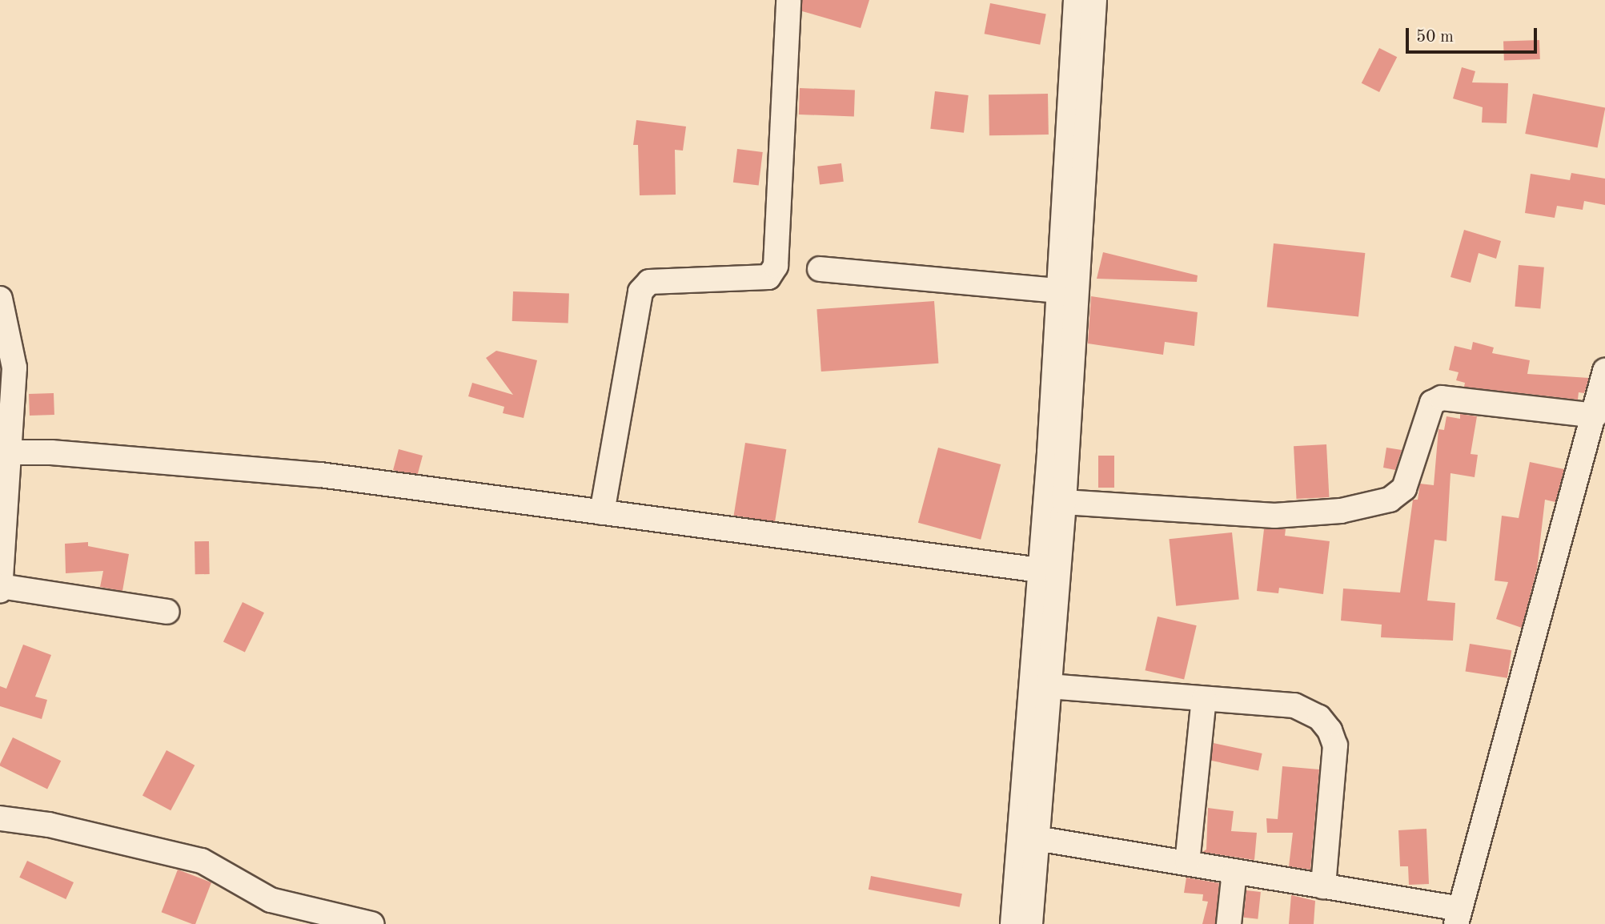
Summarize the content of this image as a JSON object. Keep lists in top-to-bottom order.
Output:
{
  "scale_bar": "50 m"
}
